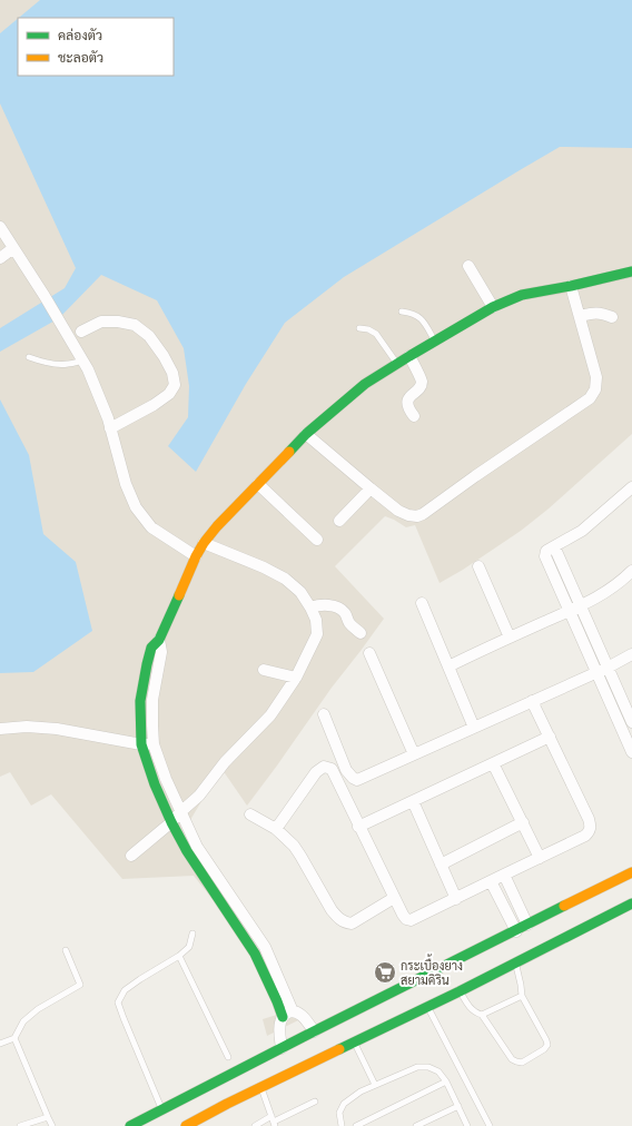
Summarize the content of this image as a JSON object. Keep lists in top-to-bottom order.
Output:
{
  "places": {
    "supermarket": ["กระเบื้องยาง สยามคิริน"]
  },
  "legend": ["คล่องตัว", "ชะลอตัว"]
}
